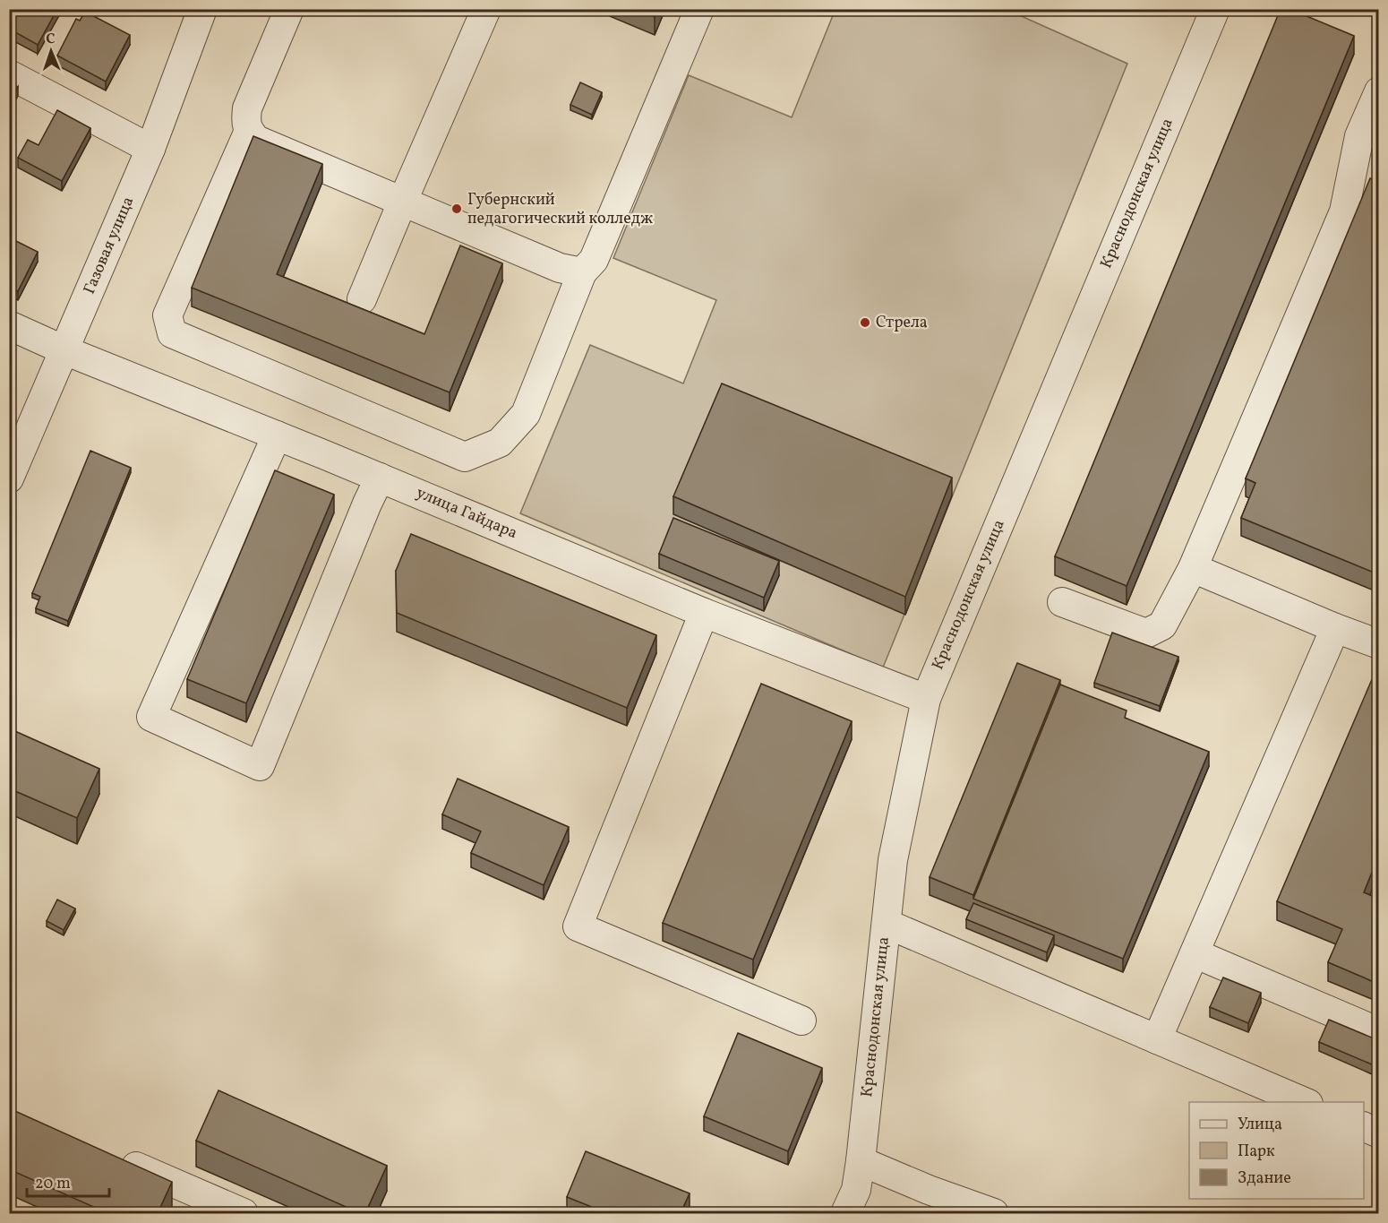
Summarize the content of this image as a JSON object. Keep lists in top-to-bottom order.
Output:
{
  "streets": {
    "street": ["Краснодонская улица", "Газовая улица", "улица Гайдара"]
  },
  "crossings": [
    ["Краснодонская улица", "улица Гайдара"],
    ["Газовая улица", "улица Гайдара"]
  ],
  "places": ["Губернский педагогический колледж", "Стрела"],
  "legend": ["Улица", "Парк", "Здание"],
  "scale_bar": "20 m",
  "north": "top"
}
